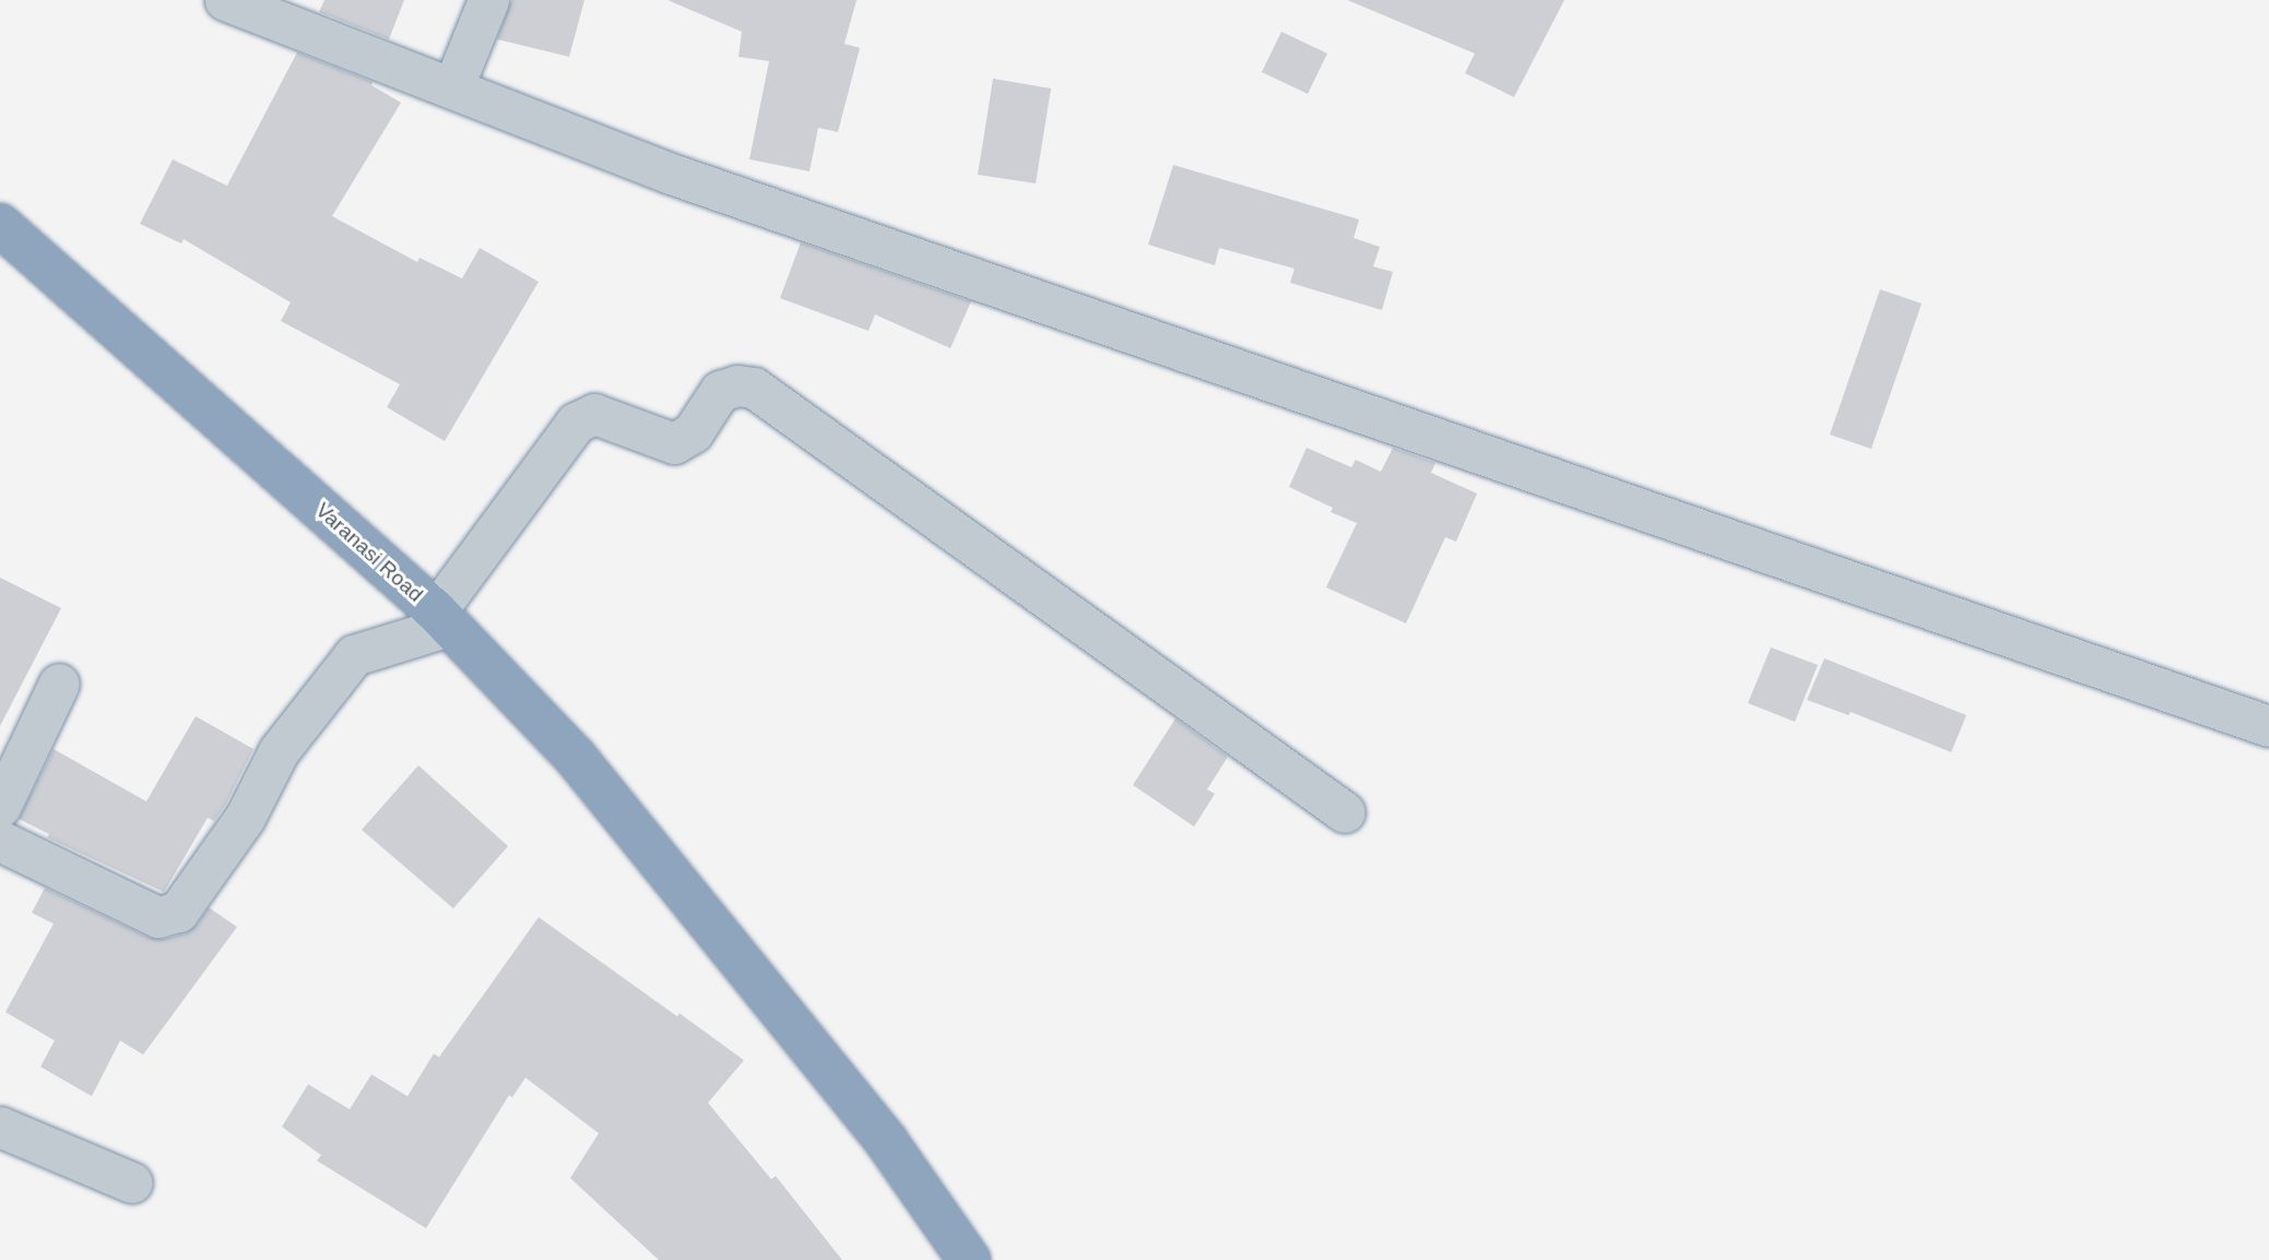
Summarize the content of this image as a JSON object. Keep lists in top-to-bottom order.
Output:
{
  "streets": {
    "highway": ["Varanasi Road"]
  }
}
